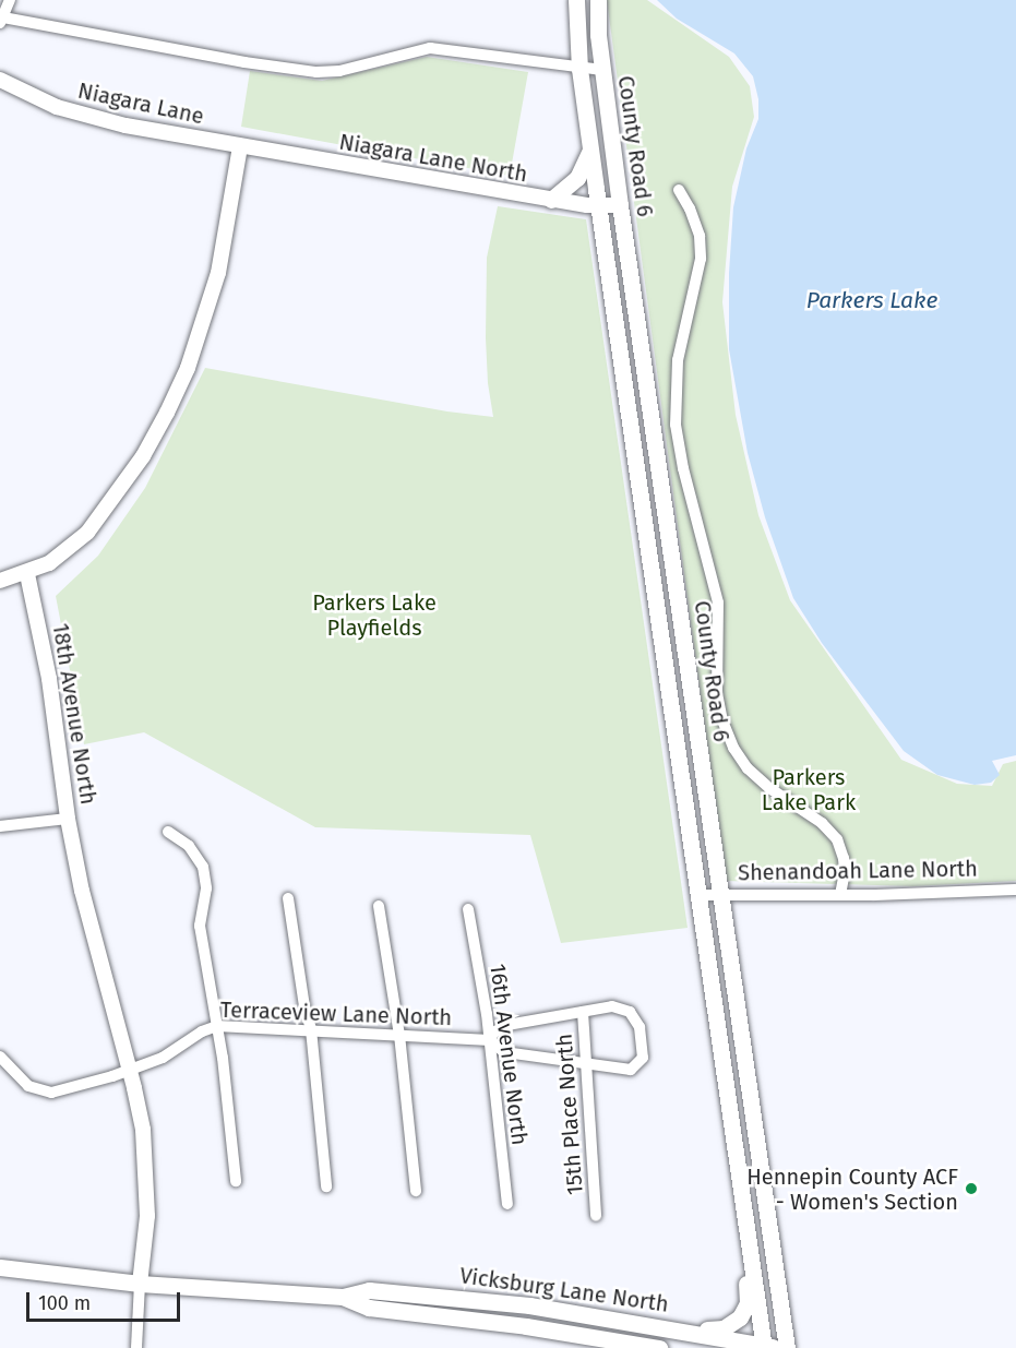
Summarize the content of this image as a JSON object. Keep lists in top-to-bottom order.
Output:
{
  "streets": {
    "main road": ["County Road 6", "Vicksburg Lane North"],
    "street": [
      "Niagara Lane",
      "Niagara Lane North",
      "18th Avenue North",
      "Shenandoah Lane North",
      "Terraceview Lane North",
      "16th Avenue North",
      "15th Place North"
    ]
  },
  "crossings": [
    ["Niagara Lane", "Niagara Lane North"],
    ["County Road 6", "Niagara Lane North"],
    ["County Road 6", "Shenandoah Lane North"],
    ["County Road 6", "Vicksburg Lane North"],
    ["18th Avenue North", "Terraceview Lane North"],
    ["18th Avenue North", "Vicksburg Lane North"],
    ["Terraceview Lane North", "16th Avenue North"]
  ],
  "water": ["Parkers Lake"],
  "parks": ["Parkers Lake Playfields", "Parkers Lake Park"],
  "places": ["Hennepin County ACF - Women's Section"],
  "scale_bar": "100 m"
}
